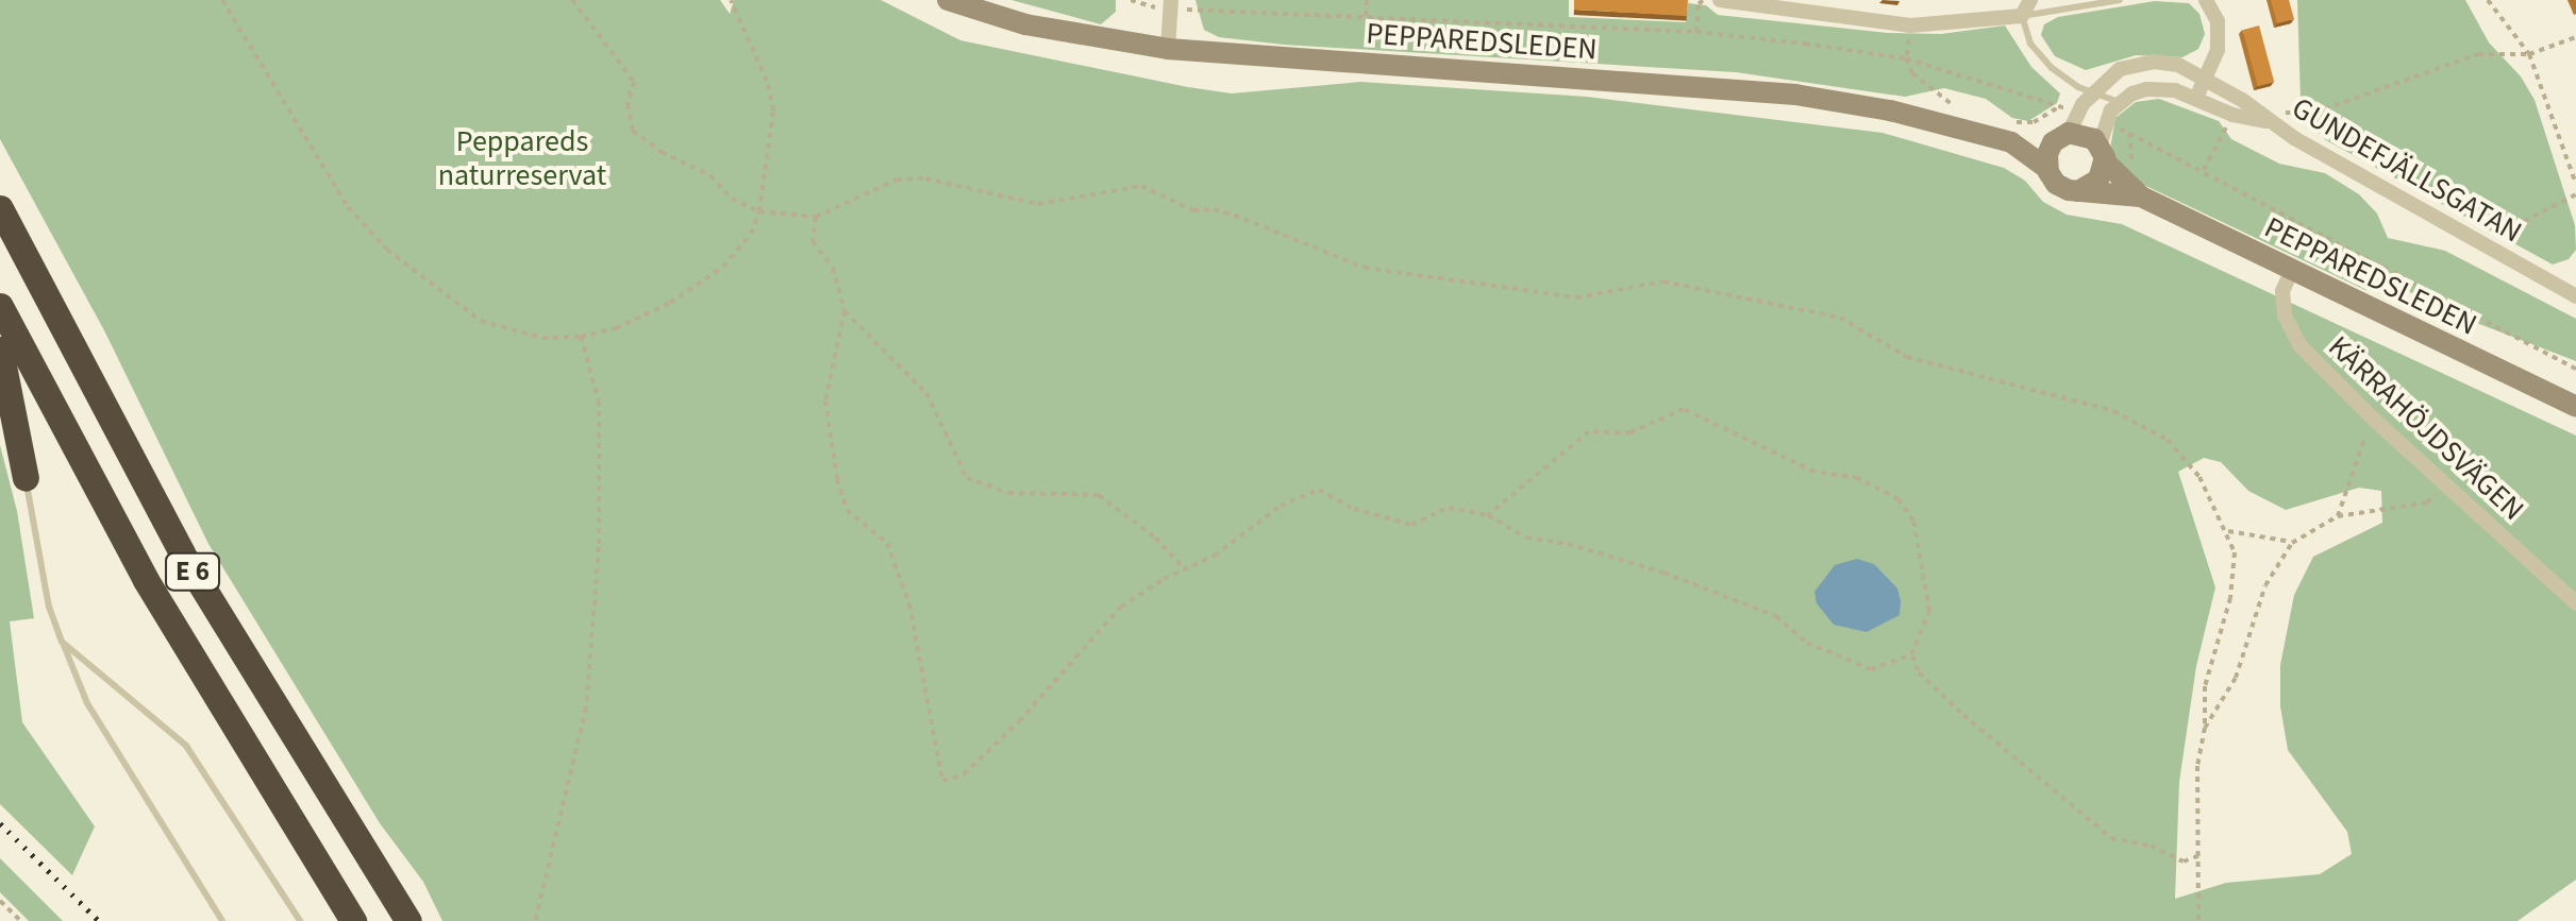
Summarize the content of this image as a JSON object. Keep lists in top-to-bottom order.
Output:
{
  "streets": {
    "highway": ["E 6"],
    "street": ["PEPPAREDSLEDEN", "GUNDEFJÄLLSGATAN", "KÄRRAHÖJDSVÄGEN"]
  },
  "crossings": [
    ["PEPPAREDSLEDEN", "GUNDEFJÄLLSGATAN"],
    ["PEPPAREDSLEDEN", "KÄRRAHÖJDSVÄGEN"]
  ],
  "parks": ["Peppareds naturreservat"]
}
